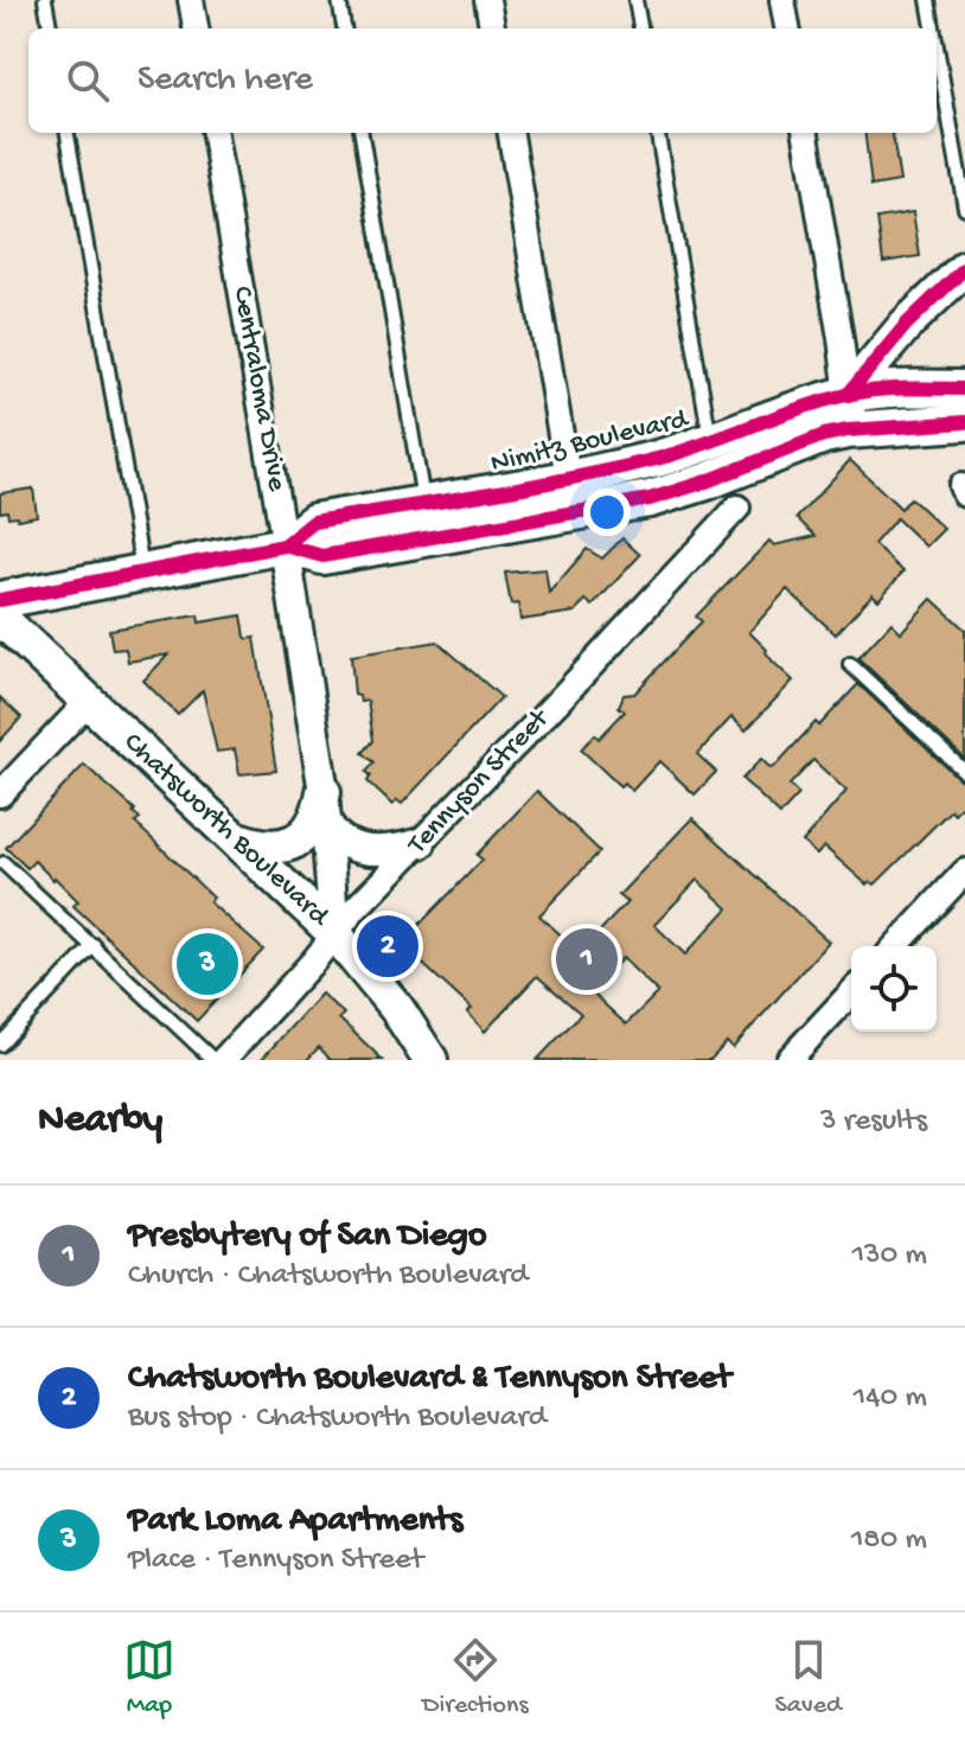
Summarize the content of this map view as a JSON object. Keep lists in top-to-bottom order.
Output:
{
  "streets": {
    "main road": ["Nimitz Boulevard", "Chatsworth Boulevard"],
    "street": ["Centraloma Drive", "Tennyson Street"]
  },
  "crossings": [
    ["Centraloma Drive", "Nimitz Boulevard"],
    ["Centraloma Drive", "Tennyson Street"],
    ["Centraloma Drive", "Chatsworth Boulevard"],
    ["Tennyson Street", "Chatsworth Boulevard"]
  ],
  "page": {
    "search": "Search here",
    "pins": ["2", "1", "3"],
    "heading": ["Nearby", "3 results"],
    "list": [
      {
        "mark": "1",
        "name": "Presbytery of San Diego",
        "note": "Church · Chatsworth Boulevard",
        "value": "130 m"
      },
      {
        "mark": "2",
        "name": "Chatsworth Boulevard & Tennyson Street",
        "note": "Bus stop · Chatsworth Boulevard",
        "value": "140 m"
      },
      {
        "mark": "3",
        "name": "Park Loma Apartments",
        "note": "Place · Tennyson Street",
        "value": "180 m"
      }
    ],
    "nav": ["Map", "Directions", "Saved"]
  }
}
